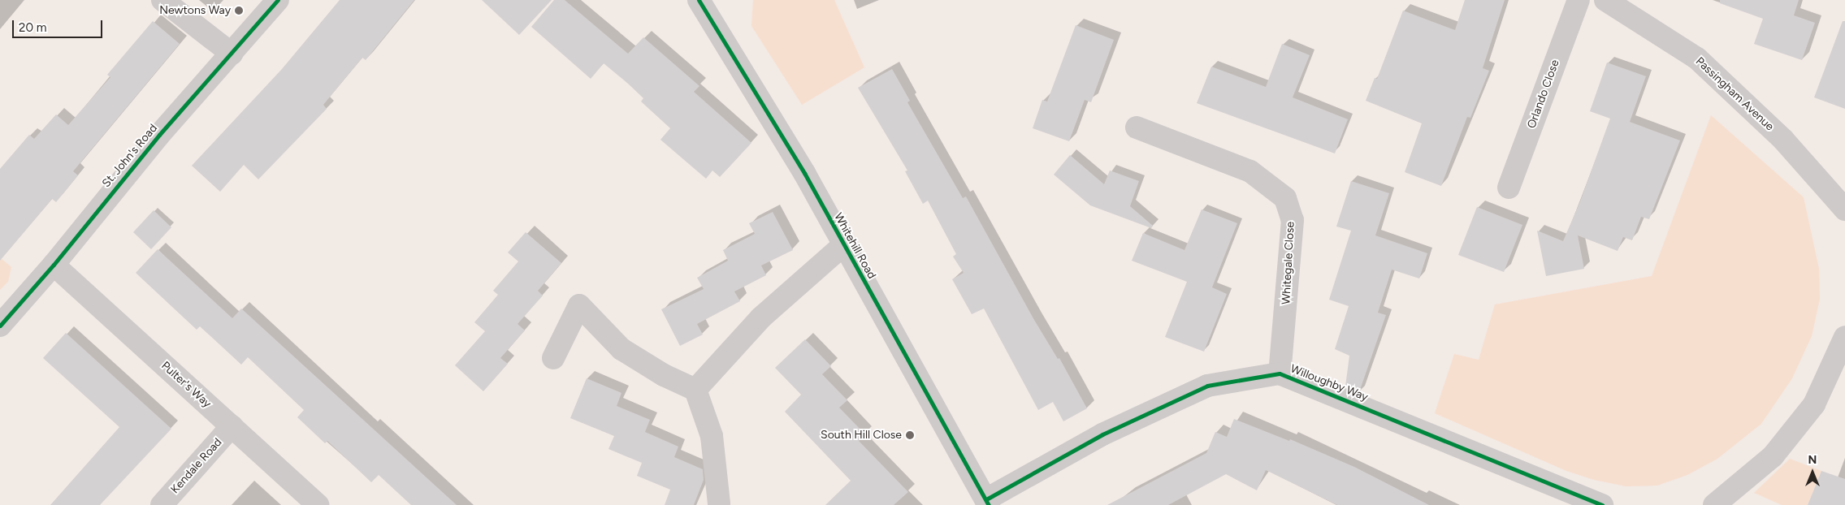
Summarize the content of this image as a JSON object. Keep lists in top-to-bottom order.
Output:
{
  "streets": {
    "street": [
      "Orlando Close",
      "Passingham Avenue",
      "St. John's Road",
      "Whitehill Road",
      "Whitegale Close",
      "Willoughby Way",
      "Pulter's Way",
      "Kendale Road"
    ]
  },
  "crossings": [
    ["St. John's Road", "Pulter's Way"],
    ["Whitehill Road", "Willoughby Way"],
    ["Whitegale Close", "Willoughby Way"],
    ["Pulter's Way", "Kendale Road"]
  ],
  "places": ["Newtons Way", "South Hill Close"],
  "scale_bar": "20 m",
  "north": "top"
}
